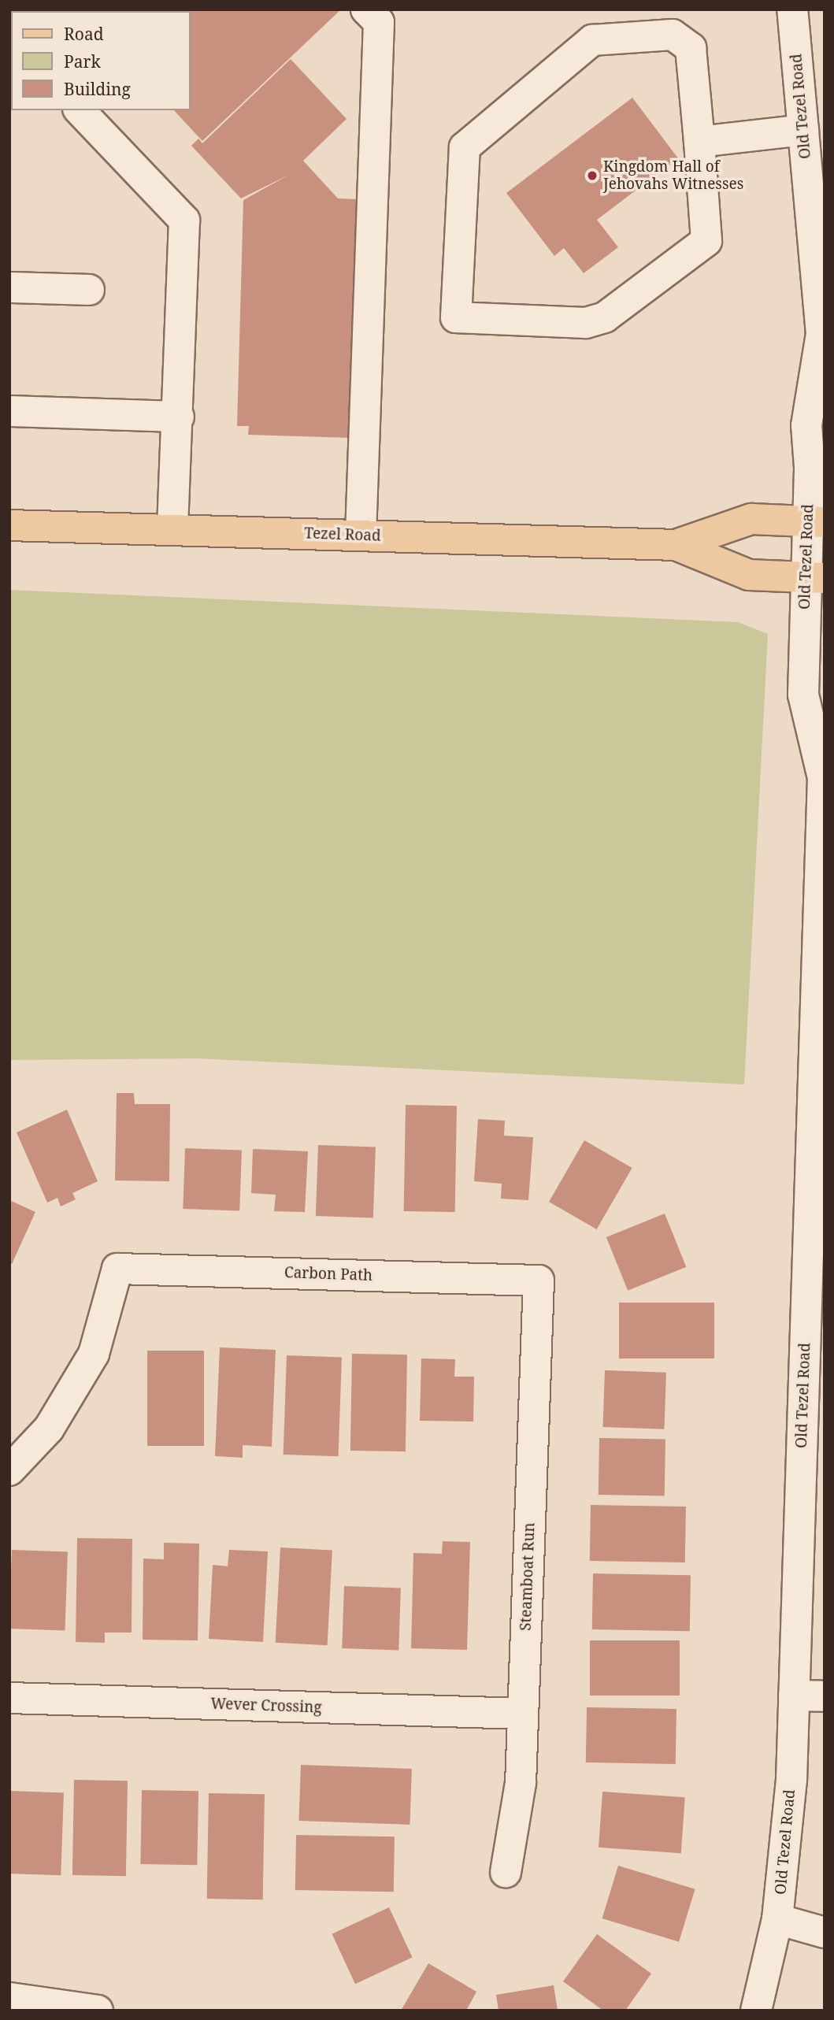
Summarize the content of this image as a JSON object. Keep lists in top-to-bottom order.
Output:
{
  "streets": {
    "main road": ["Tezel Road"],
    "street": [
      "Old Tezel Road",
      "Carbon Path",
      "Steamboat Run",
      "Wever Crossing"
    ]
  },
  "crossings": [
    ["Old Tezel Road", "Tezel Road"],
    ["Carbon Path", "Steamboat Run"],
    ["Steamboat Run", "Wever Crossing"]
  ],
  "places": ["Kingdom Hall of Jehovahs Witnesses"],
  "legend": ["Road", "Park", "Building"]
}
